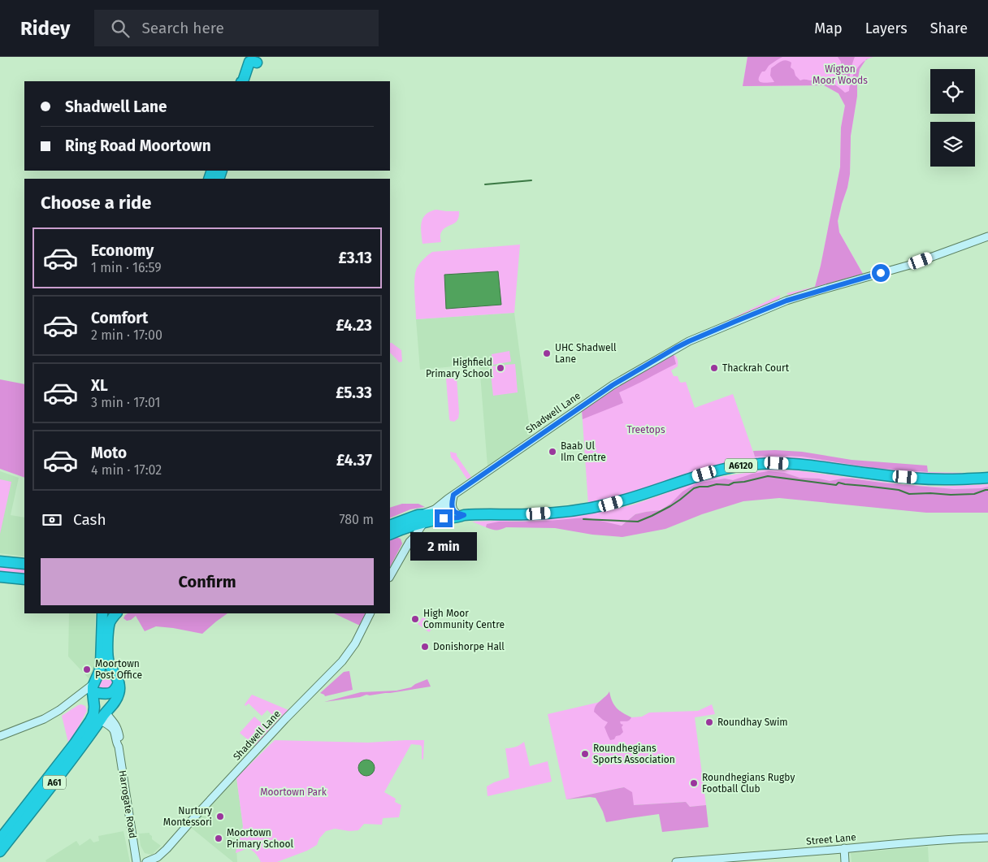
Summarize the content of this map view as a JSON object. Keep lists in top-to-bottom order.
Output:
{
  "streets": {
    "highway": ["A6120", "A61"],
    "street": ["Shadwell Lane", "Harrogate Road", "Street Lane"]
  },
  "crossings": [
    ["Shadwell Lane", "A6120"],
    ["A61", "Harrogate Road"]
  ],
  "parks": ["Wigton Moor Woods", "Treetops", "Moortown Park"],
  "places": [
    "UHC Shadwell Lane",
    "Highfield Primary School",
    "Thackrah Court",
    "Baab Ul Ilm Centre",
    "High Moor Community Centre",
    "Donishorpe Hall",
    "Moortown Post Office",
    "Roundhay Swim",
    "Roundhegians Sports Association",
    "Roundhegians Rugby Football Club",
    "Nurtury Montessori",
    "Moortown Primary School"
  ],
  "page": {
    "header": "Ridey",
    "search": "Search here",
    "nav": ["Map", "Layers", "Share"],
    "banner": ["Shadwell Lane", "Ring Road Moortown"],
    "heading": "Choose a ride",
    "list": [
      {
        "name": "Economy",
        "note": "1 min · 16:59",
        "value": "£3.13"
      },
      {
        "name": "Comfort",
        "note": "2 min · 17:00",
        "value": "£4.23"
      },
      {
        "name": "XL",
        "note": "3 min · 17:01",
        "value": "£5.33"
      },
      {
        "name": "Moto",
        "note": "4 min · 17:02",
        "value": "£4.37"
      }
    ],
    "pay": ["Cash", "780 m"],
    "bubble": "2 min",
    "buttons": "Confirm"
  }
}
